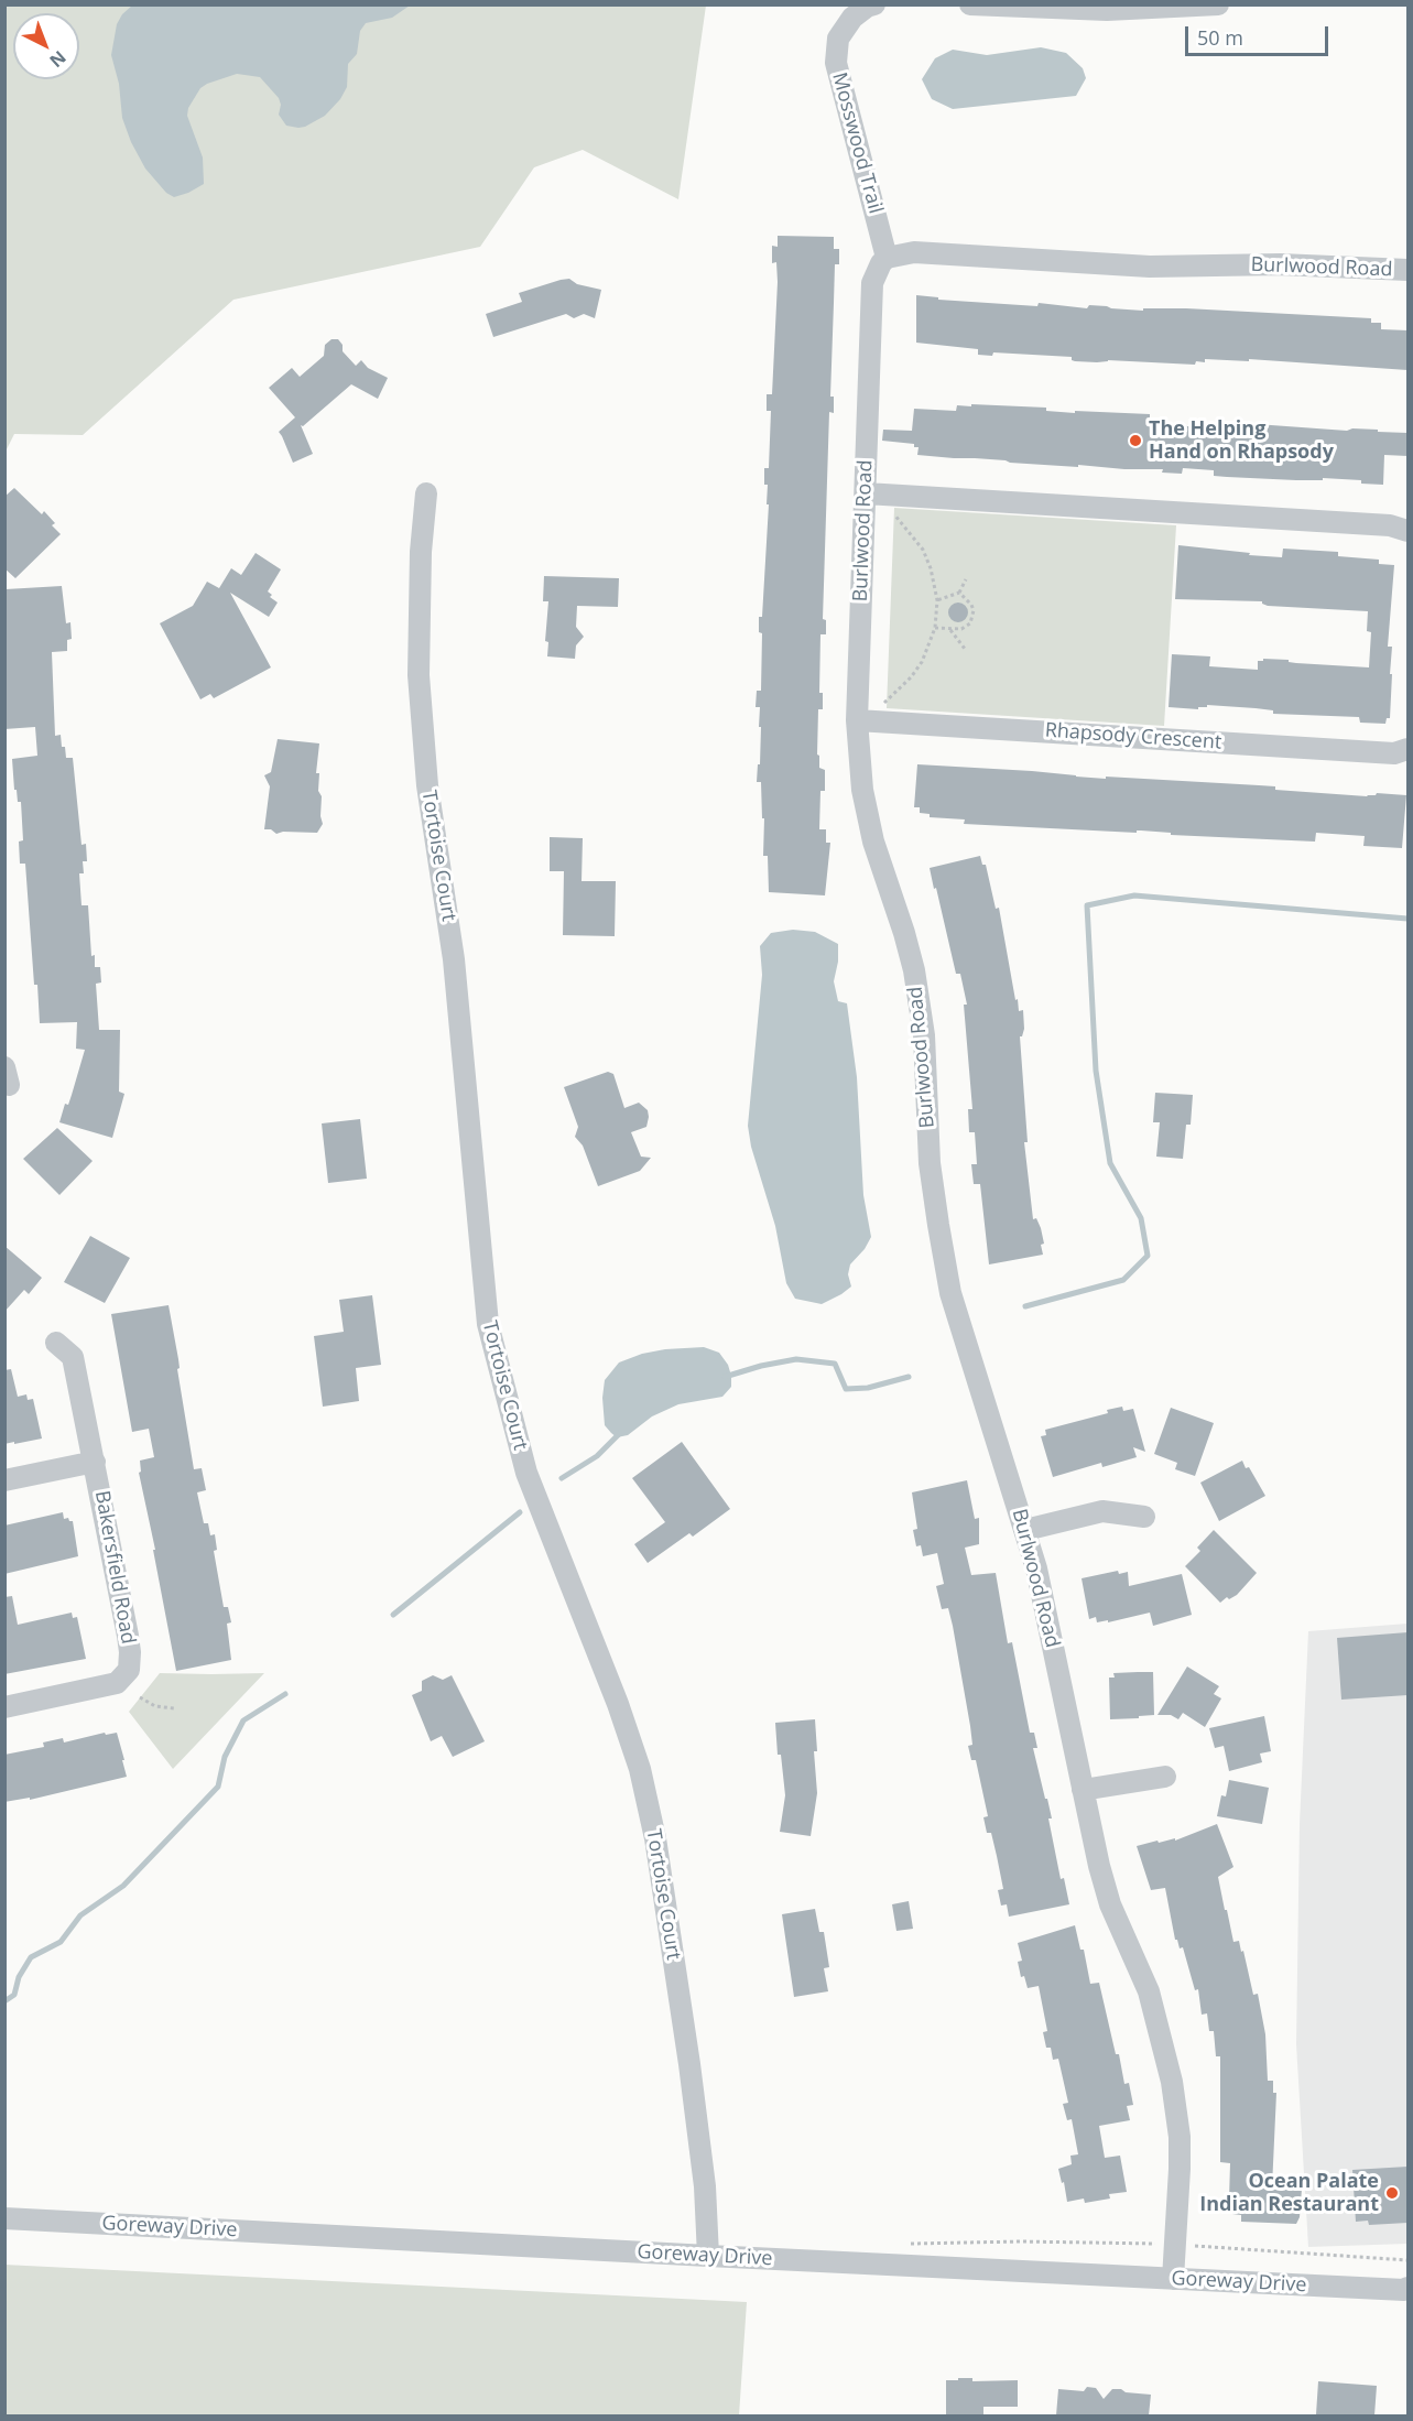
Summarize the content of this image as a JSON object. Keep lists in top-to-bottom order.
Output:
{
  "streets": {
    "street": [
      "Mosswood Trail",
      "Burlwood Road",
      "Rhapsody Crescent",
      "Tortoise Court",
      "Bakersfield Road",
      "Goreway Drive"
    ]
  },
  "crossings": [
    ["Mosswood Trail", "Burlwood Road"],
    ["Burlwood Road", "Rhapsody Crescent"],
    ["Burlwood Road", "Goreway Drive"],
    ["Tortoise Court", "Goreway Drive"]
  ],
  "places": ["The Helping Hand on Rhapsody", "Ocean Palate Indian Restaurant"],
  "scale_bar": "50 m",
  "north": "bottom right"
}
